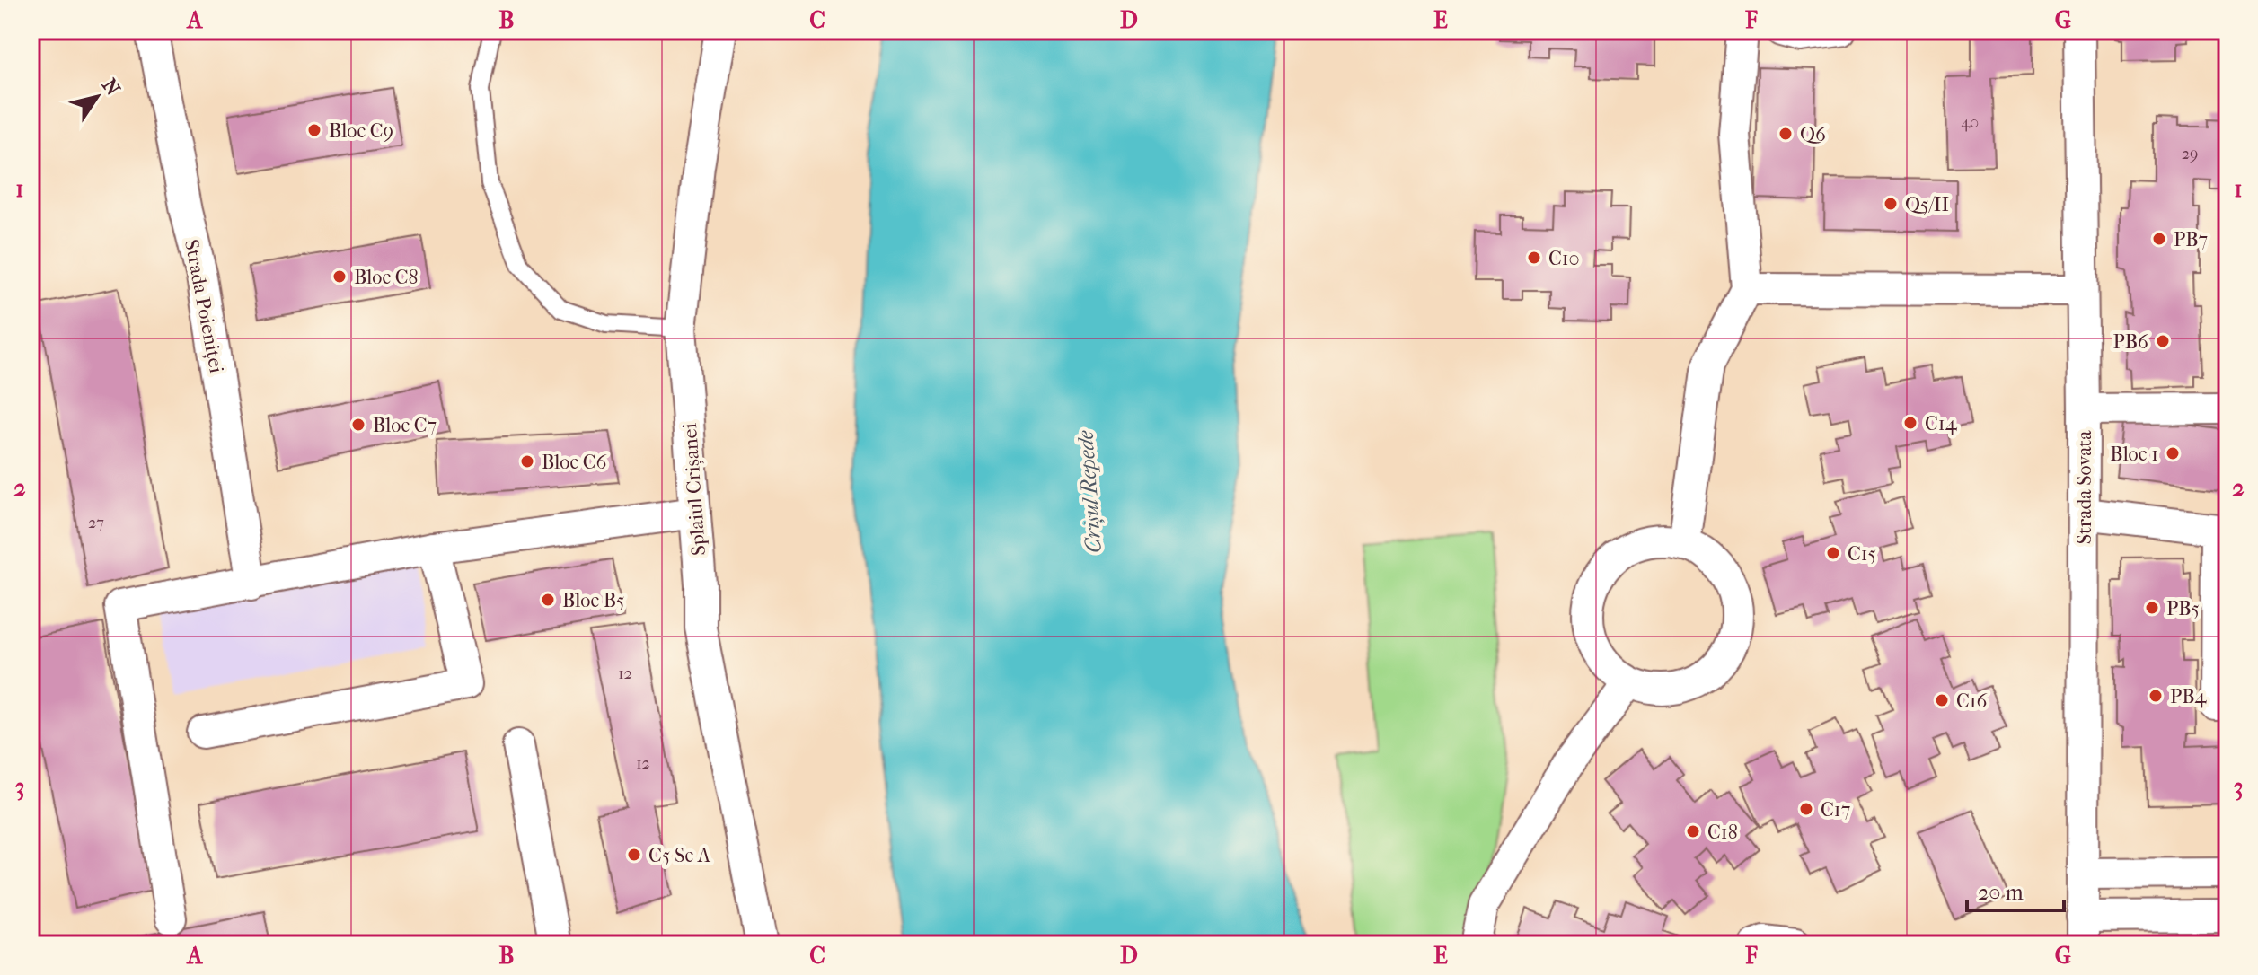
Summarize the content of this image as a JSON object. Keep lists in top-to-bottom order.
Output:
{
  "streets": {
    "street": ["Strada Poieniței", "Strada Sovata", "Splaiul Crișanei"]
  },
  "water": ["Crișul Repede"],
  "places": [
    "Bloc C9",
    "Q6",
    "Q5/II",
    "PB7",
    "C10",
    "Bloc C8",
    "PB6",
    "C14",
    "Bloc C7",
    "Bloc 1",
    "Bloc C6",
    "C15",
    "Bloc B5",
    "PB5",
    "PB4",
    "C16",
    "C17",
    "C18",
    "C5 Sc A"
  ],
  "house_numbers": [
    "40",
    "29",
    "27",
    "12",
    "12"
  ],
  "scale_bar": "20 m",
  "north": "top right",
  "grid": {
    "columns": [
      "A",
      "B",
      "C",
      "D",
      "E",
      "F",
      "G"
    ],
    "rows": ["1", "2", "3"]
  }
}
